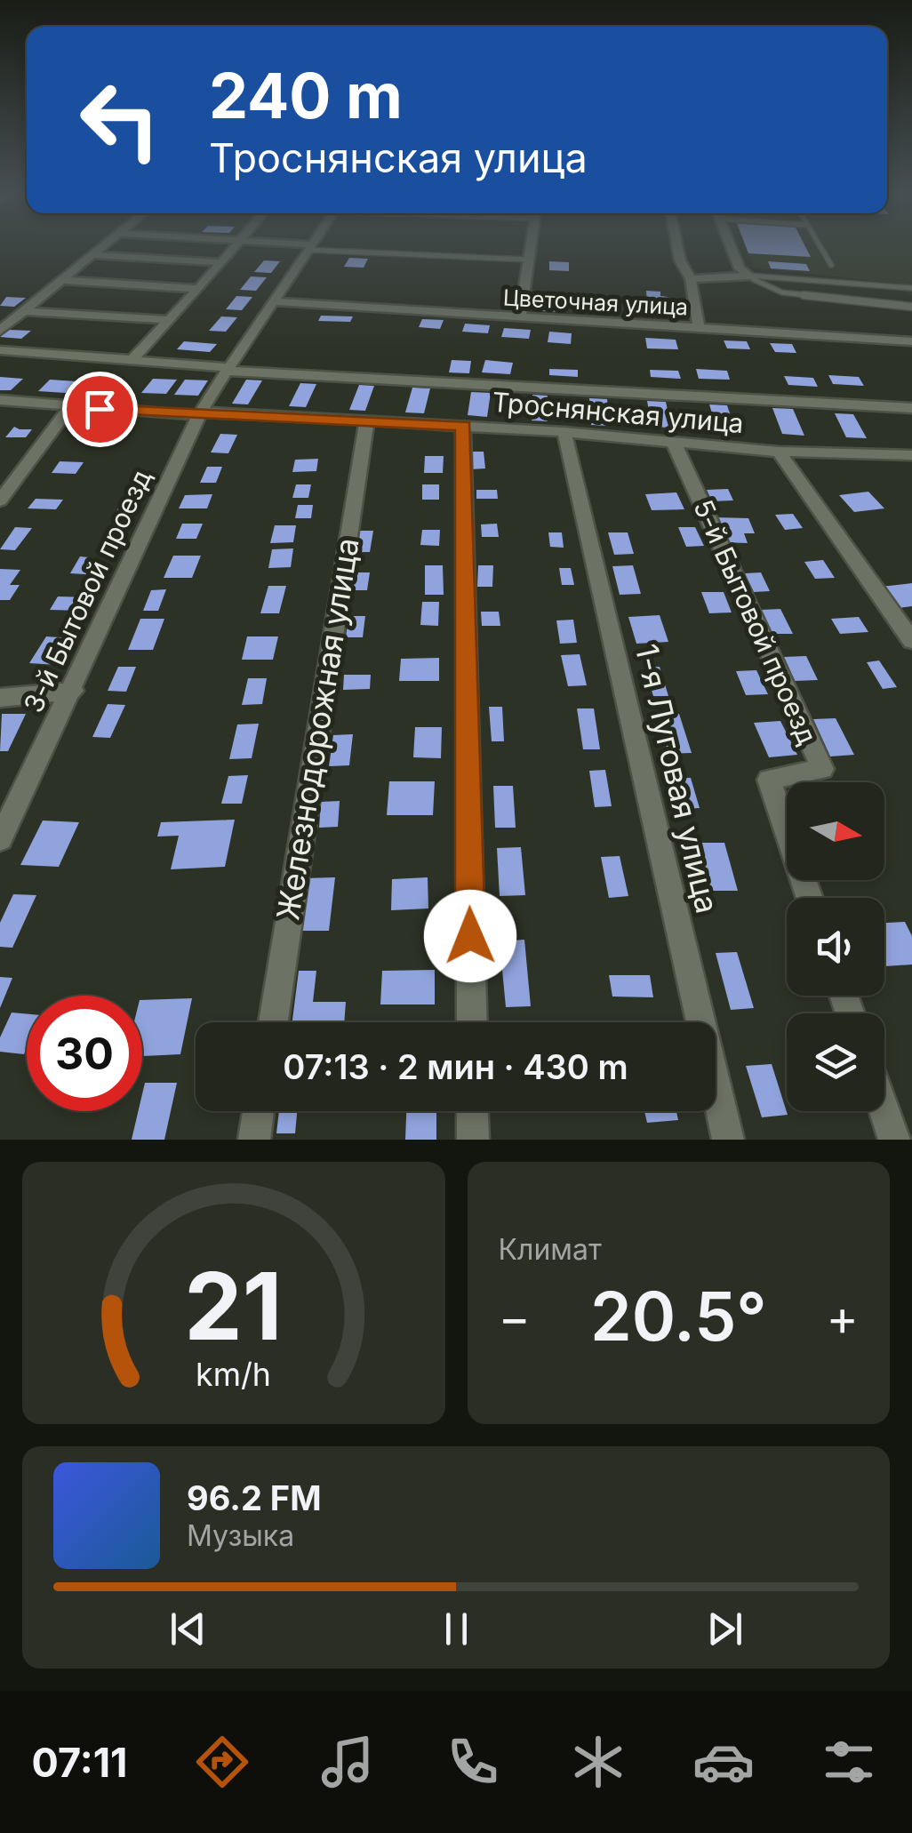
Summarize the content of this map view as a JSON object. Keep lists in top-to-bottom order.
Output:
{
  "streets": {
    "street": [
      "Цветочная улица",
      "Троснянская улица",
      "3-й Бытовой проезд",
      "5-й Бытовой проезд",
      "Железнодорожная улица",
      "1-я Луговая улица"
    ]
  },
  "crossings": [
    ["Цветочная улица", "3-й Бытовой проезд"],
    ["Троснянская улица", "3-й Бытовой проезд"],
    ["Троснянская улица", "5-й Бытовой проезд"],
    ["Троснянская улица", "Железнодорожная улица"],
    ["Троснянская улица", "1-я Луговая улица"]
  ],
  "north": "right",
  "page": {
    "turn": ["240 m", "Троснянская улица"],
    "limit": "30",
    "trip": "07:13 · 2 мин · 430 m",
    "tile": "Климат",
    "heat": ["−", "20.5°", "+"],
    "song": ["96.2 FM", "Музыка"],
    "tabs": "07:11",
    "gauge": ["21", "km/h"]
  }
}
